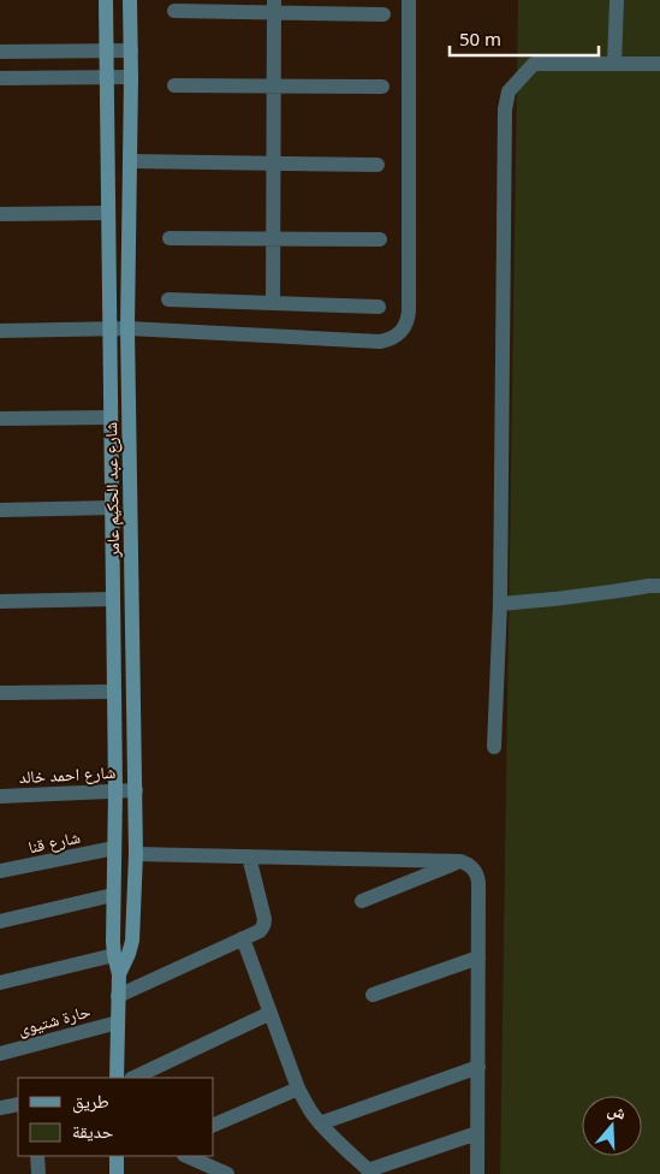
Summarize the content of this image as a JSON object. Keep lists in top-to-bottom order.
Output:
{
  "streets": {
    "street": [
      "شارع عبد الحكيم عامر",
      "شارع احمد خالد",
      "شارع قنا",
      "حارة شتيوى"
    ]
  },
  "crossings": [
    ["شارع عبد الحكيم عامر", "شارع احمد خالد"],
    ["شارع عبد الحكيم عامر", "شارع قنا"],
    ["شارع عبد الحكيم عامر", "حارة شتيوى"]
  ],
  "legend": ["طريق", "حديقة"],
  "scale_bar": "50 m",
  "north": "top"
}
